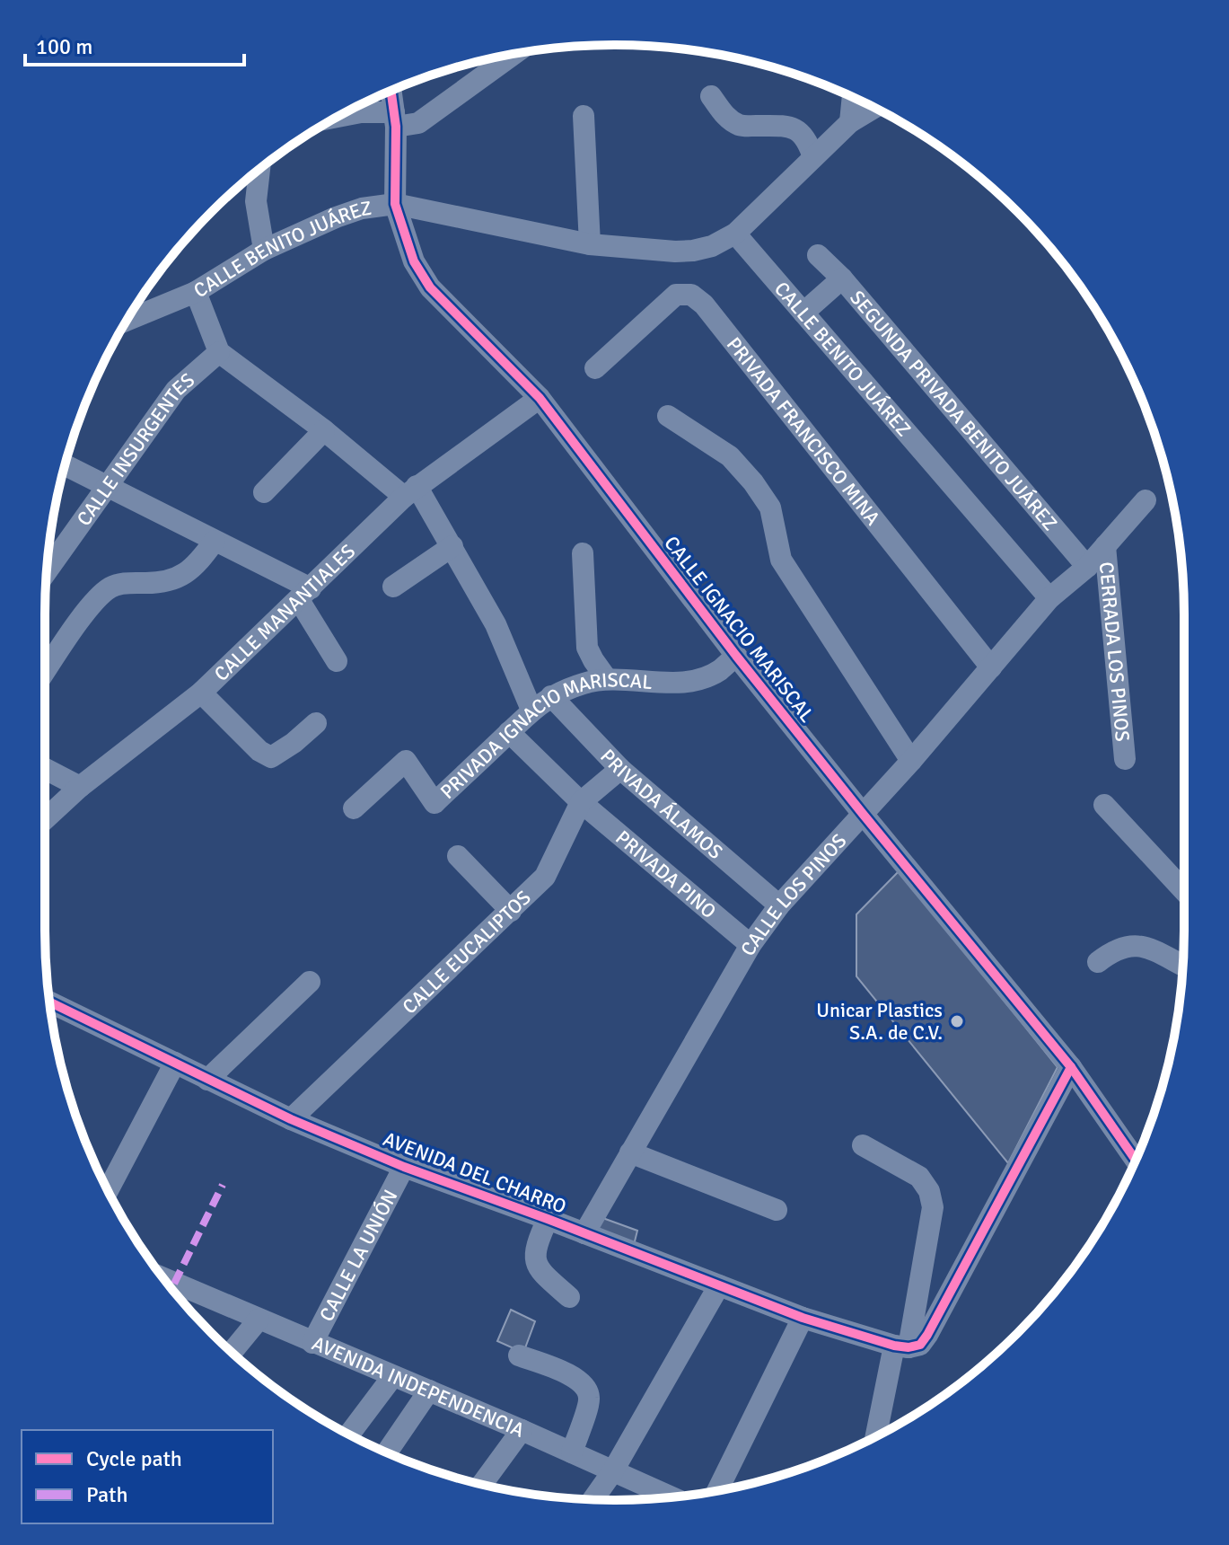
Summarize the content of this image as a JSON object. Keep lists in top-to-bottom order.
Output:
{
  "streets": {
    "street": [
      "CALLE BENITO JUÁREZ",
      "SEGUNDA PRIVADA BENITO JUÁREZ",
      "PRIVADA FRANCISCO MINA",
      "CALLE INSURGENTES",
      "CALLE MANANTIALES",
      "CALLE IGNACIO MARISCAL",
      "CERRADA LOS PINOS",
      "PRIVADA IGNACIO MARISCAL",
      "PRIVADA ÁLAMOS",
      "PRIVADA PINO",
      "CALLE LOS PINOS",
      "CALLE EUCALIPTOS",
      "AVENIDA DEL CHARRO",
      "CALLE LA UNIÓN",
      "AVENIDA INDEPENDENCIA"
    ]
  },
  "crossings": [
    ["CALLE BENITO JUÁREZ", "CALLE IGNACIO MARISCAL"],
    ["CALLE BENITO JUÁREZ", "CALLE LOS PINOS"],
    ["SEGUNDA PRIVADA BENITO JUÁREZ", "CALLE LOS PINOS"],
    ["PRIVADA FRANCISCO MINA", "CALLE LOS PINOS"],
    ["CALLE MANANTIALES", "CALLE IGNACIO MARISCAL"],
    ["CALLE IGNACIO MARISCAL", "PRIVADA IGNACIO MARISCAL"],
    ["CALLE IGNACIO MARISCAL", "CALLE LOS PINOS"],
    ["CERRADA LOS PINOS", "CALLE LOS PINOS"],
    ["PRIVADA IGNACIO MARISCAL", "PRIVADA ÁLAMOS"],
    ["PRIVADA IGNACIO MARISCAL", "PRIVADA PINO"],
    ["PRIVADA ÁLAMOS", "CALLE LOS PINOS"],
    ["PRIVADA ÁLAMOS", "CALLE EUCALIPTOS"],
    ["PRIVADA PINO", "CALLE LOS PINOS"],
    ["PRIVADA PINO", "CALLE EUCALIPTOS"],
    ["CALLE LOS PINOS", "AVENIDA DEL CHARRO"],
    ["CALLE EUCALIPTOS", "AVENIDA DEL CHARRO"],
    ["AVENIDA DEL CHARRO", "CALLE LA UNIÓN"],
    ["CALLE LA UNIÓN", "AVENIDA INDEPENDENCIA"]
  ],
  "places": ["Unicar Plastics S.A. de C.V."],
  "legend": ["Cycle path", "Path"],
  "scale_bar": "100 m"
}
